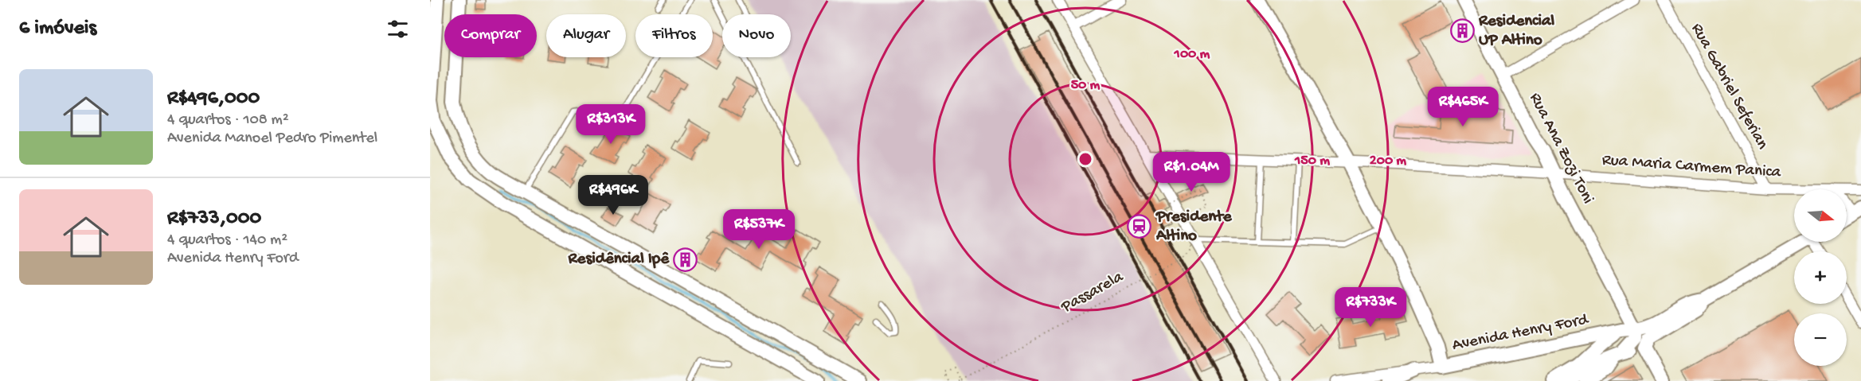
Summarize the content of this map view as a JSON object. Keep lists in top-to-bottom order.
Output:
{
  "streets": {
    "main road": ["Rua Ana Zozi Toni", "Avenida Henry Ford"],
    "street": ["Rua Gabriel Seferian", "Rua Maria Carmem Panica"],
    "path": ["Passarela"]
  },
  "crossings": [
    ["Rua Gabriel Seferian", "Rua Maria Carmem Panica"],
    ["Rua Ana Zozi Toni", "Rua Maria Carmem Panica"],
    ["Rua Ana Zozi Toni", "Avenida Henry Ford"]
  ],
  "places": {
    "building": ["Residencial UP Altino", "Residêncial Ipê"],
    "station": ["Presidente Altino"]
  },
  "north": "right",
  "page": {
    "heading": "6 imóveis",
    "chip": [
      "Comprar",
      "Alugar",
      "Filtros",
      "Novo"
    ],
    "list": [
      {
        "name": "R$496,000",
        "note": "4 quartos · 108 m² · Avenida Manoel Pedro Pimentel"
      },
      {
        "name": "R$733,000",
        "note": "4 quartos · 140 m² · Avenida Henry Ford"
      }
    ],
    "price": [
      "R$465K",
      "R$313K",
      "R$1.04M",
      "R$496K",
      "R$537K",
      "R$733K"
    ],
    "map_buttons": ["+", "−"]
  },
  "rings": [
    "100 m",
    "50 m",
    "150 m",
    "200 m"
  ]
}
